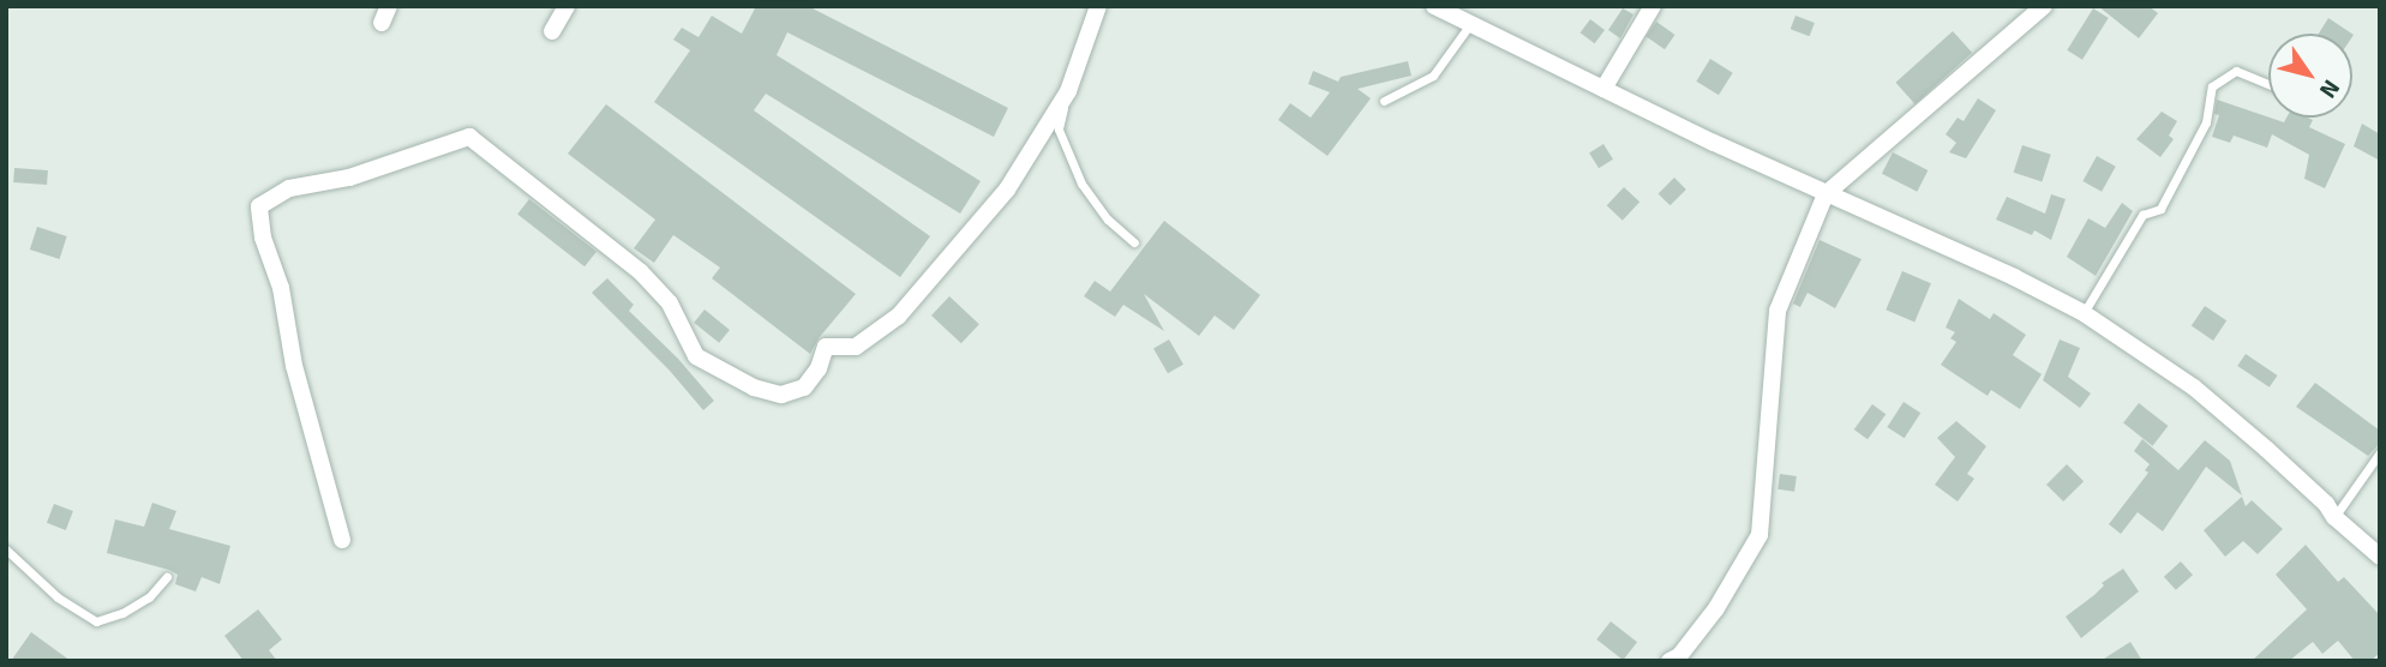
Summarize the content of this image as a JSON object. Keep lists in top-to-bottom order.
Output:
{
  "north": "bottom right"
}
